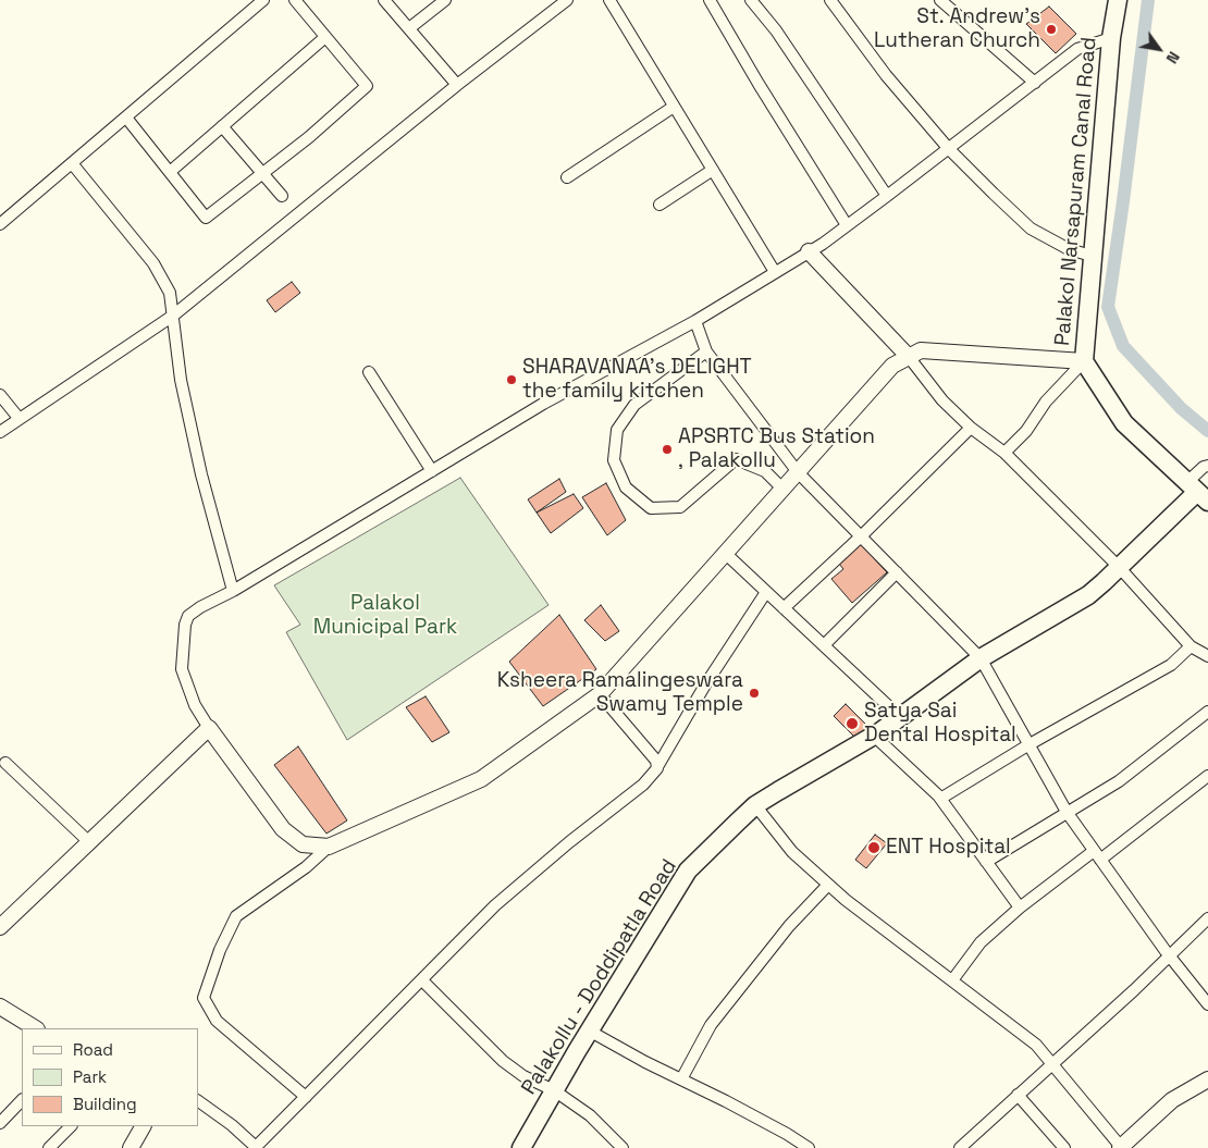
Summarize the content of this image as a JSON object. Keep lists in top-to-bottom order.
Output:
{
  "streets": {
    "main road": ["Palakol Narsapuram Canal Road", "Palakollu - Doddipatla Road"]
  },
  "crossings": [
    ["Palakol Narsapuram Canal Road", "Palakollu - Doddipatla Road"]
  ],
  "parks": ["Palakol Municipal Park"],
  "places": [
    "St. Andrew's Lutheran Church",
    "SHARAVANAA's DELIGHT the family kitchen",
    "APSRTC Bus Station , Palakollu",
    "Ksheera Ramalingeswara Swamy Temple",
    "Satya Sai Dental Hospital",
    "ENT Hospital"
  ],
  "legend": ["Road", "Park", "Building"],
  "north": "bottom right"
}
